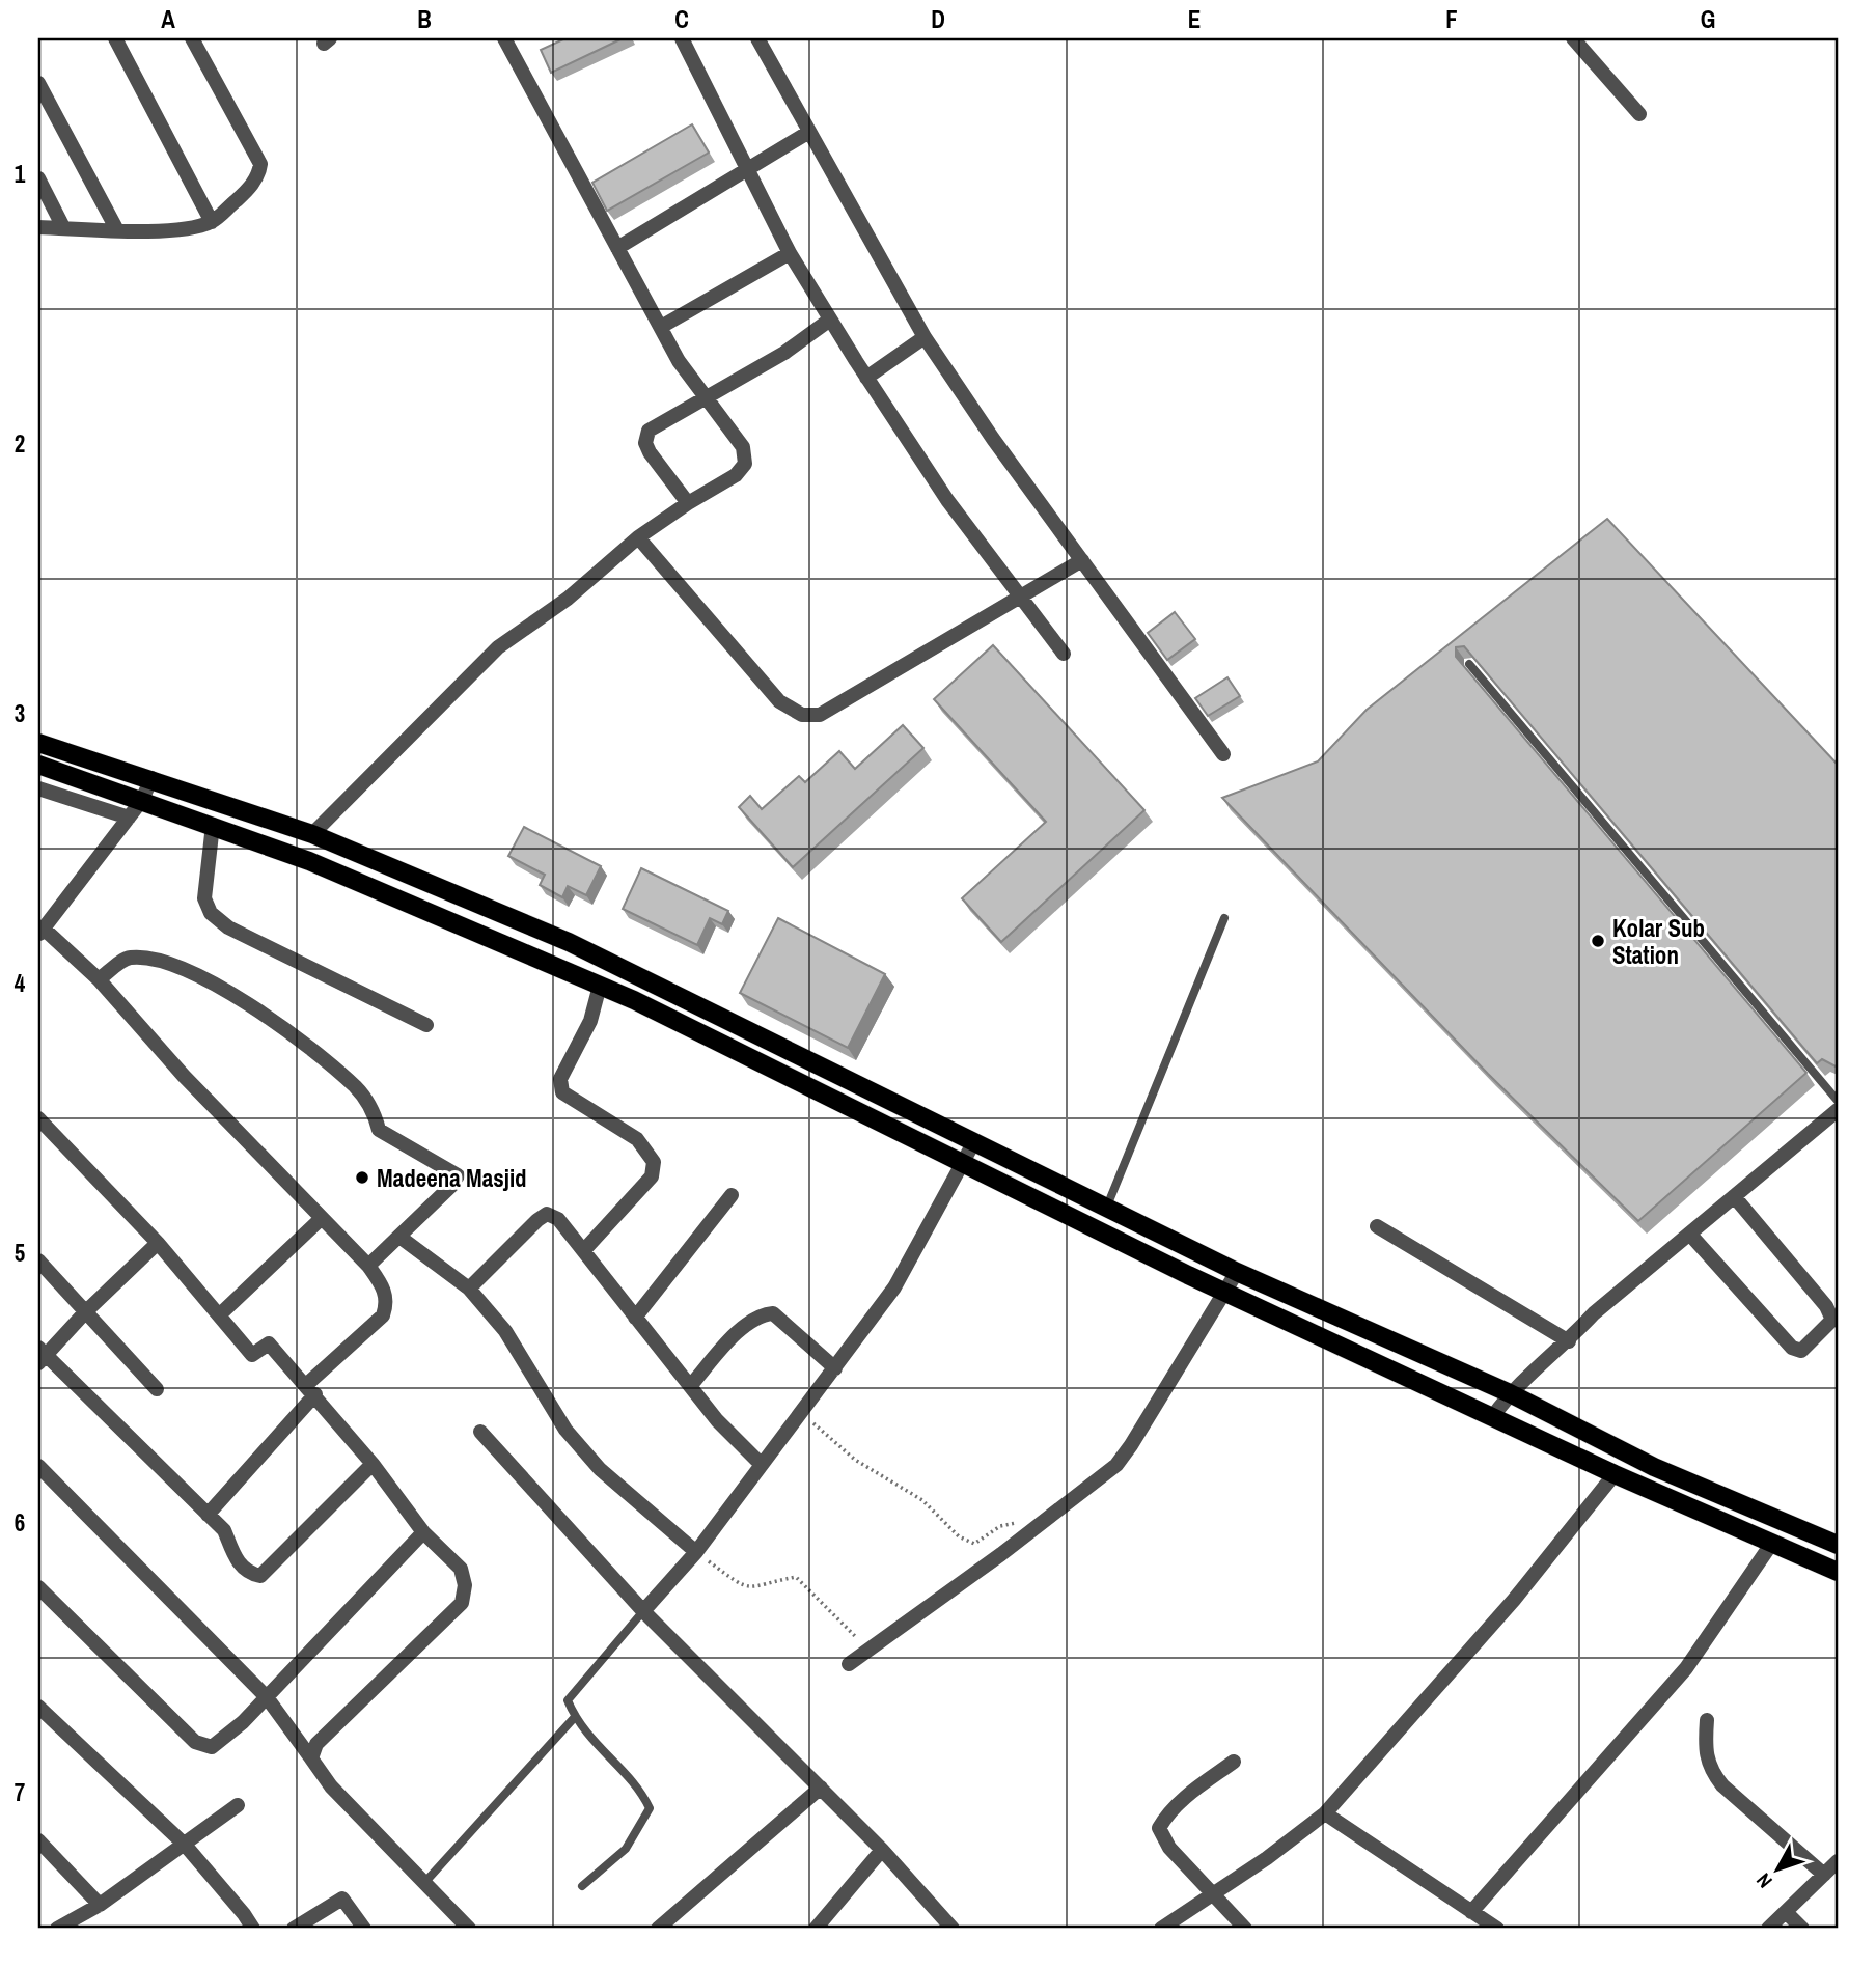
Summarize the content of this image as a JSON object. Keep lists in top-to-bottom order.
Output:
{
  "places": ["Kolar Sub Station", "Madeena Masjid"],
  "north": "bottom left",
  "grid": {
    "columns": [
      "A",
      "B",
      "C",
      "D",
      "E",
      "F",
      "G"
    ],
    "rows": [
      "1",
      "2",
      "3",
      "4",
      "5",
      "6",
      "7"
    ]
  }
}
